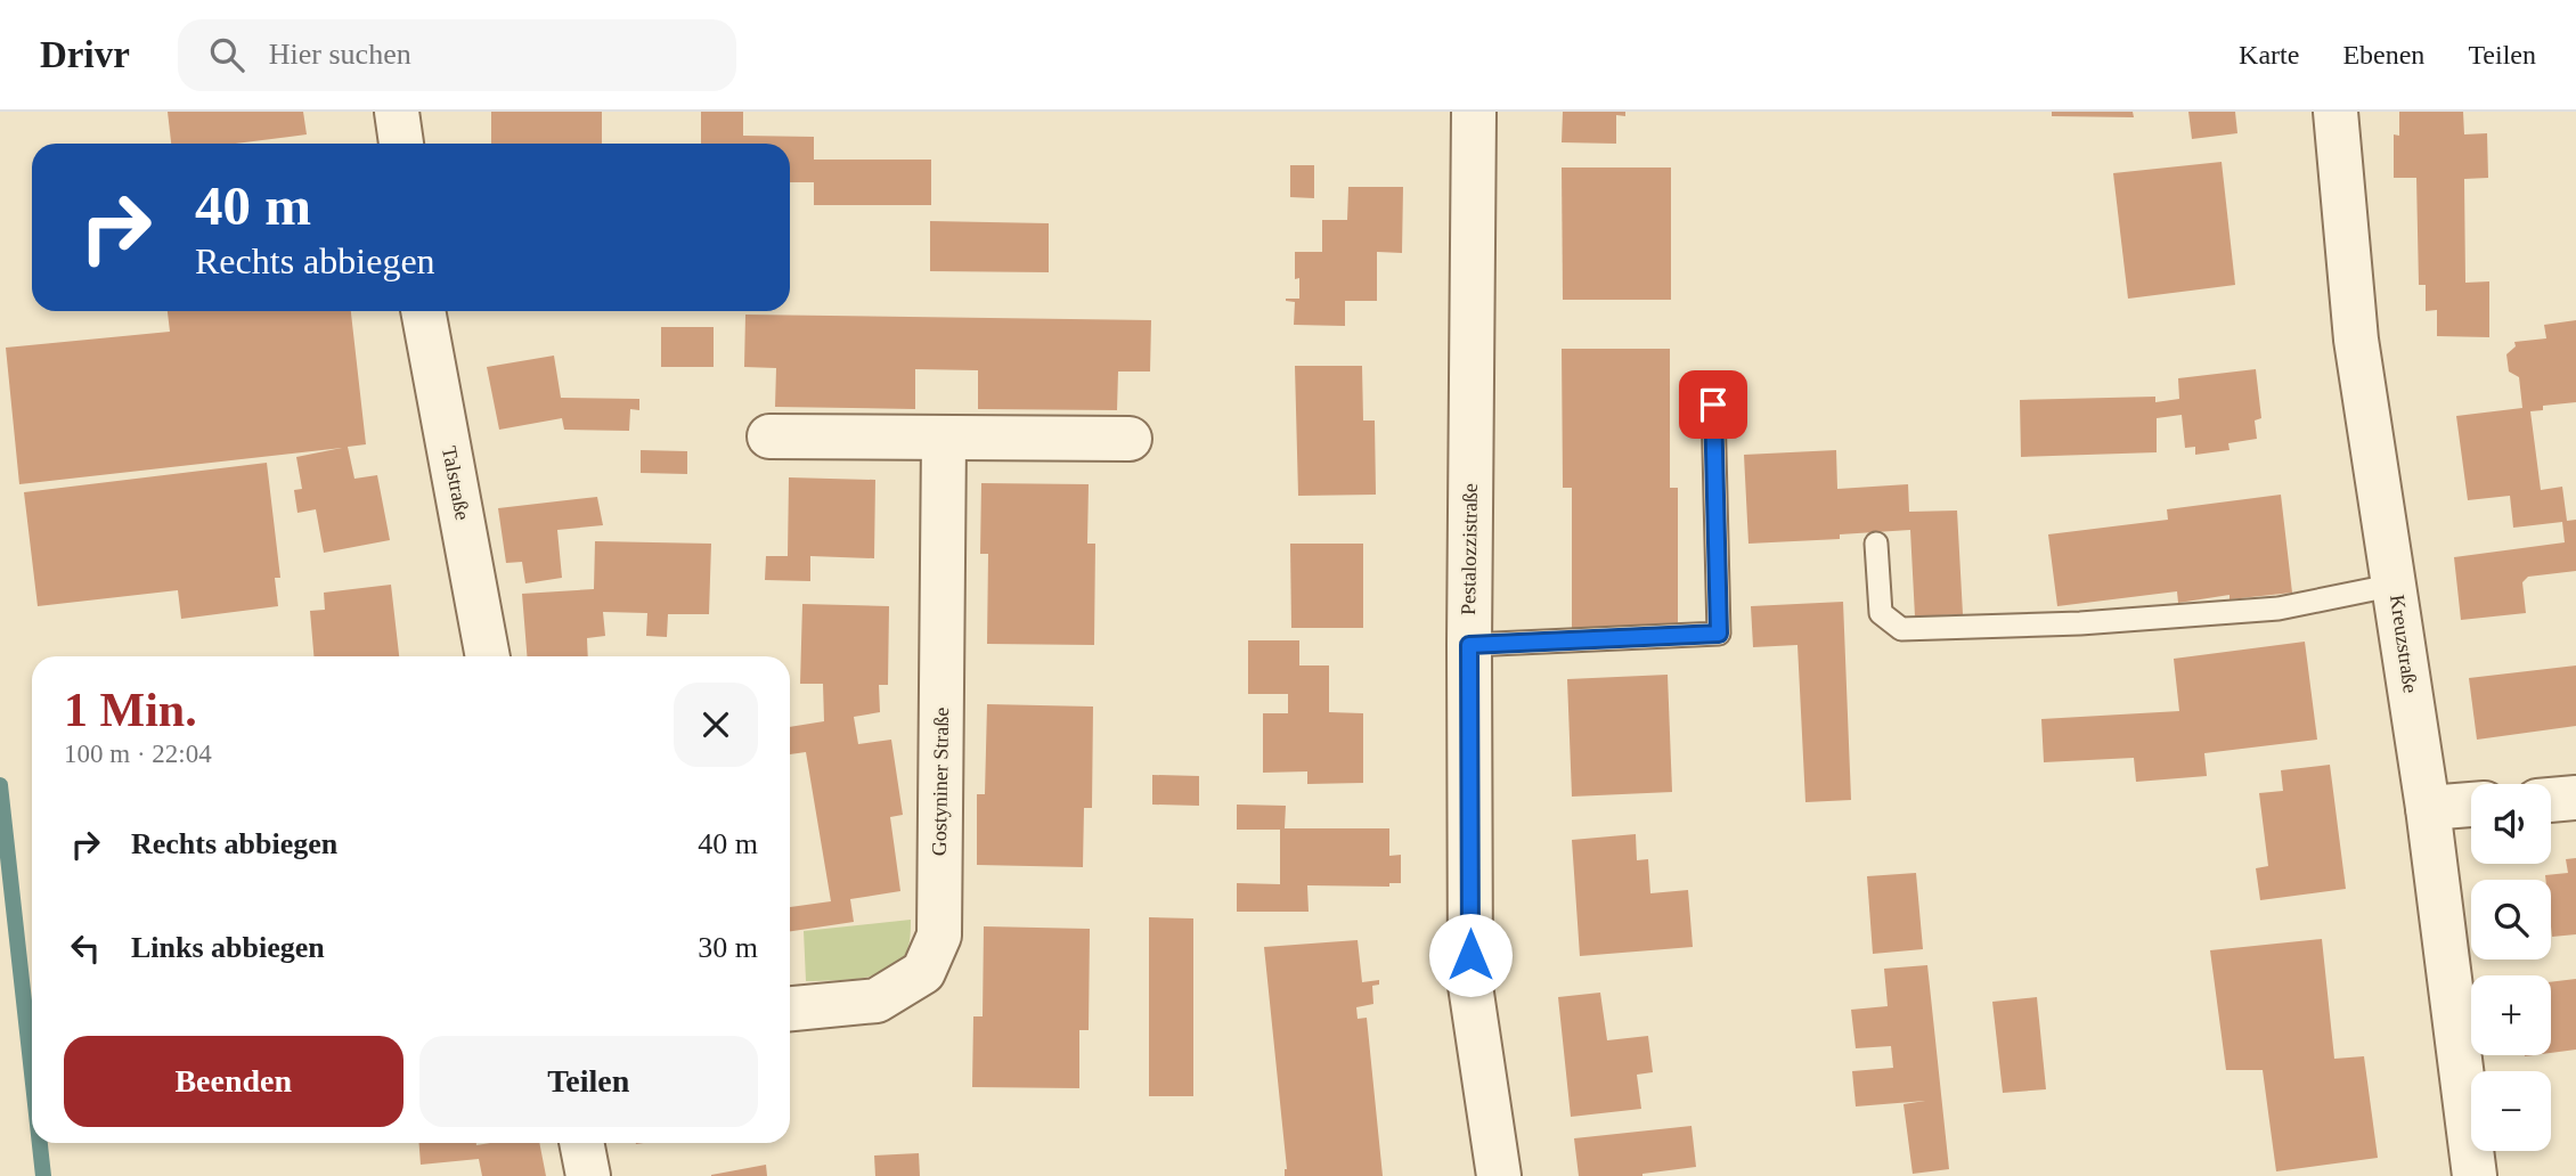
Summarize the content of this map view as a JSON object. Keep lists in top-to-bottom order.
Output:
{
  "streets": {
    "street": [
      "Talstraße",
      "Pestalozzistraße",
      "Kreuzstraße",
      "Gostyniner Straße"
    ]
  },
  "page": {
    "header": "Drivr",
    "search": "Hier suchen",
    "nav": ["Karte", "Ebenen", "Teilen"],
    "turn": ["40 m", "Rechts abbiegen"],
    "heading": ["1 Min.", "100 m · 22:04"],
    "map_buttons": ["+", "−"],
    "list": [
      {
        "name": "Rechts abbiegen",
        "value": "40 m"
      },
      {
        "name": "Links abbiegen",
        "value": "30 m"
      }
    ],
    "buttons": ["Beenden", "Teilen"]
  }
}
